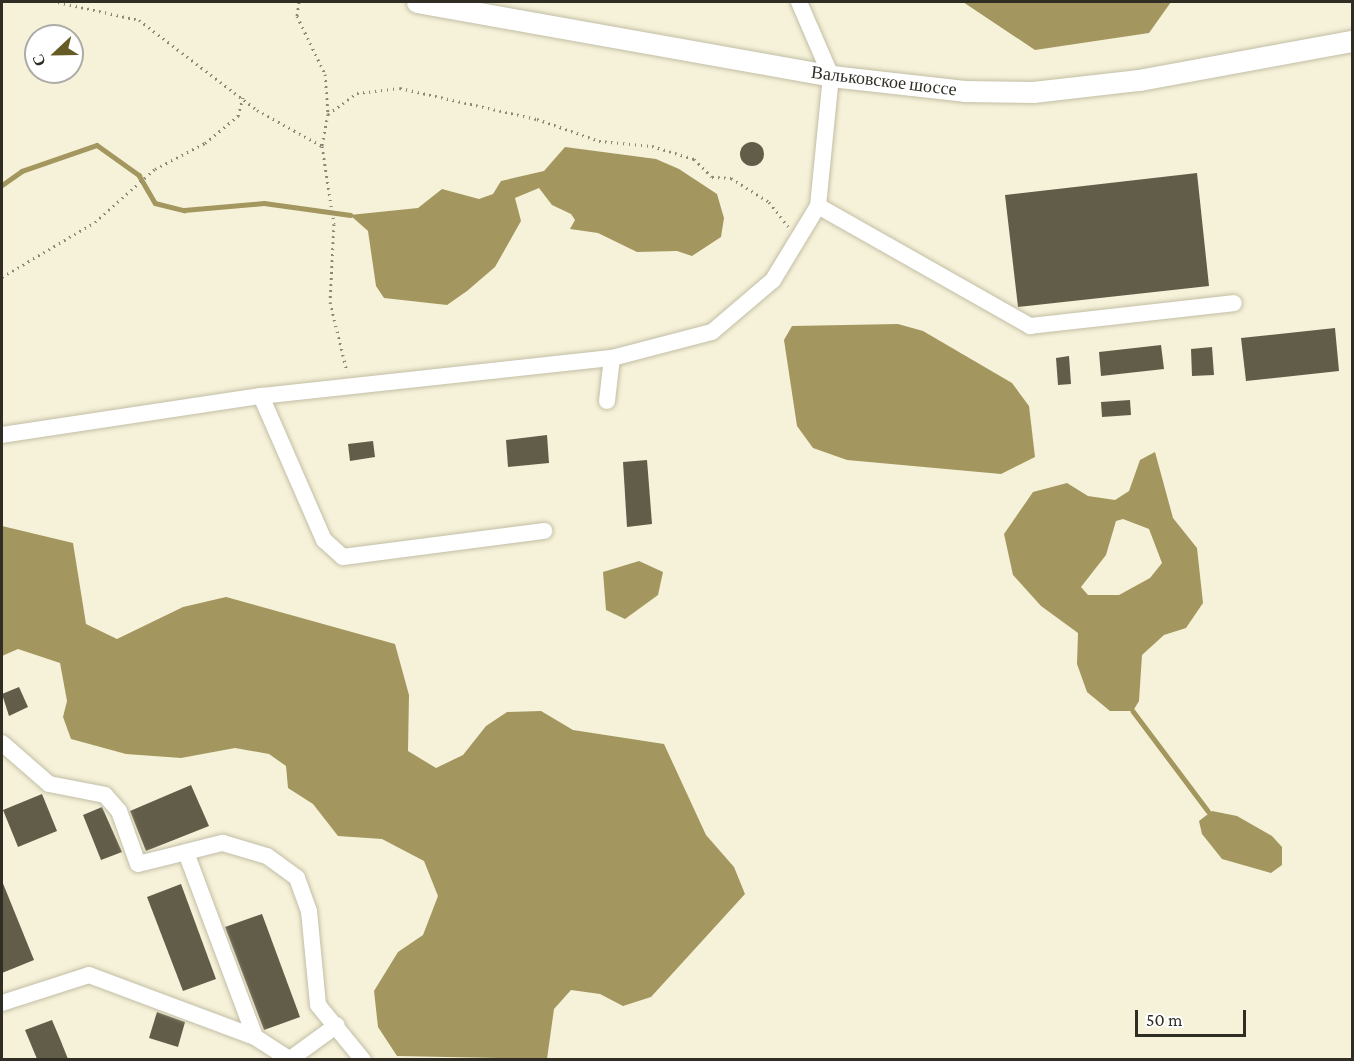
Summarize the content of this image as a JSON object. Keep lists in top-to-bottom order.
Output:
{
  "streets": {
    "main road": ["Вальковское шоссе"]
  },
  "scale_bar": "50 m",
  "north": "left"
}
